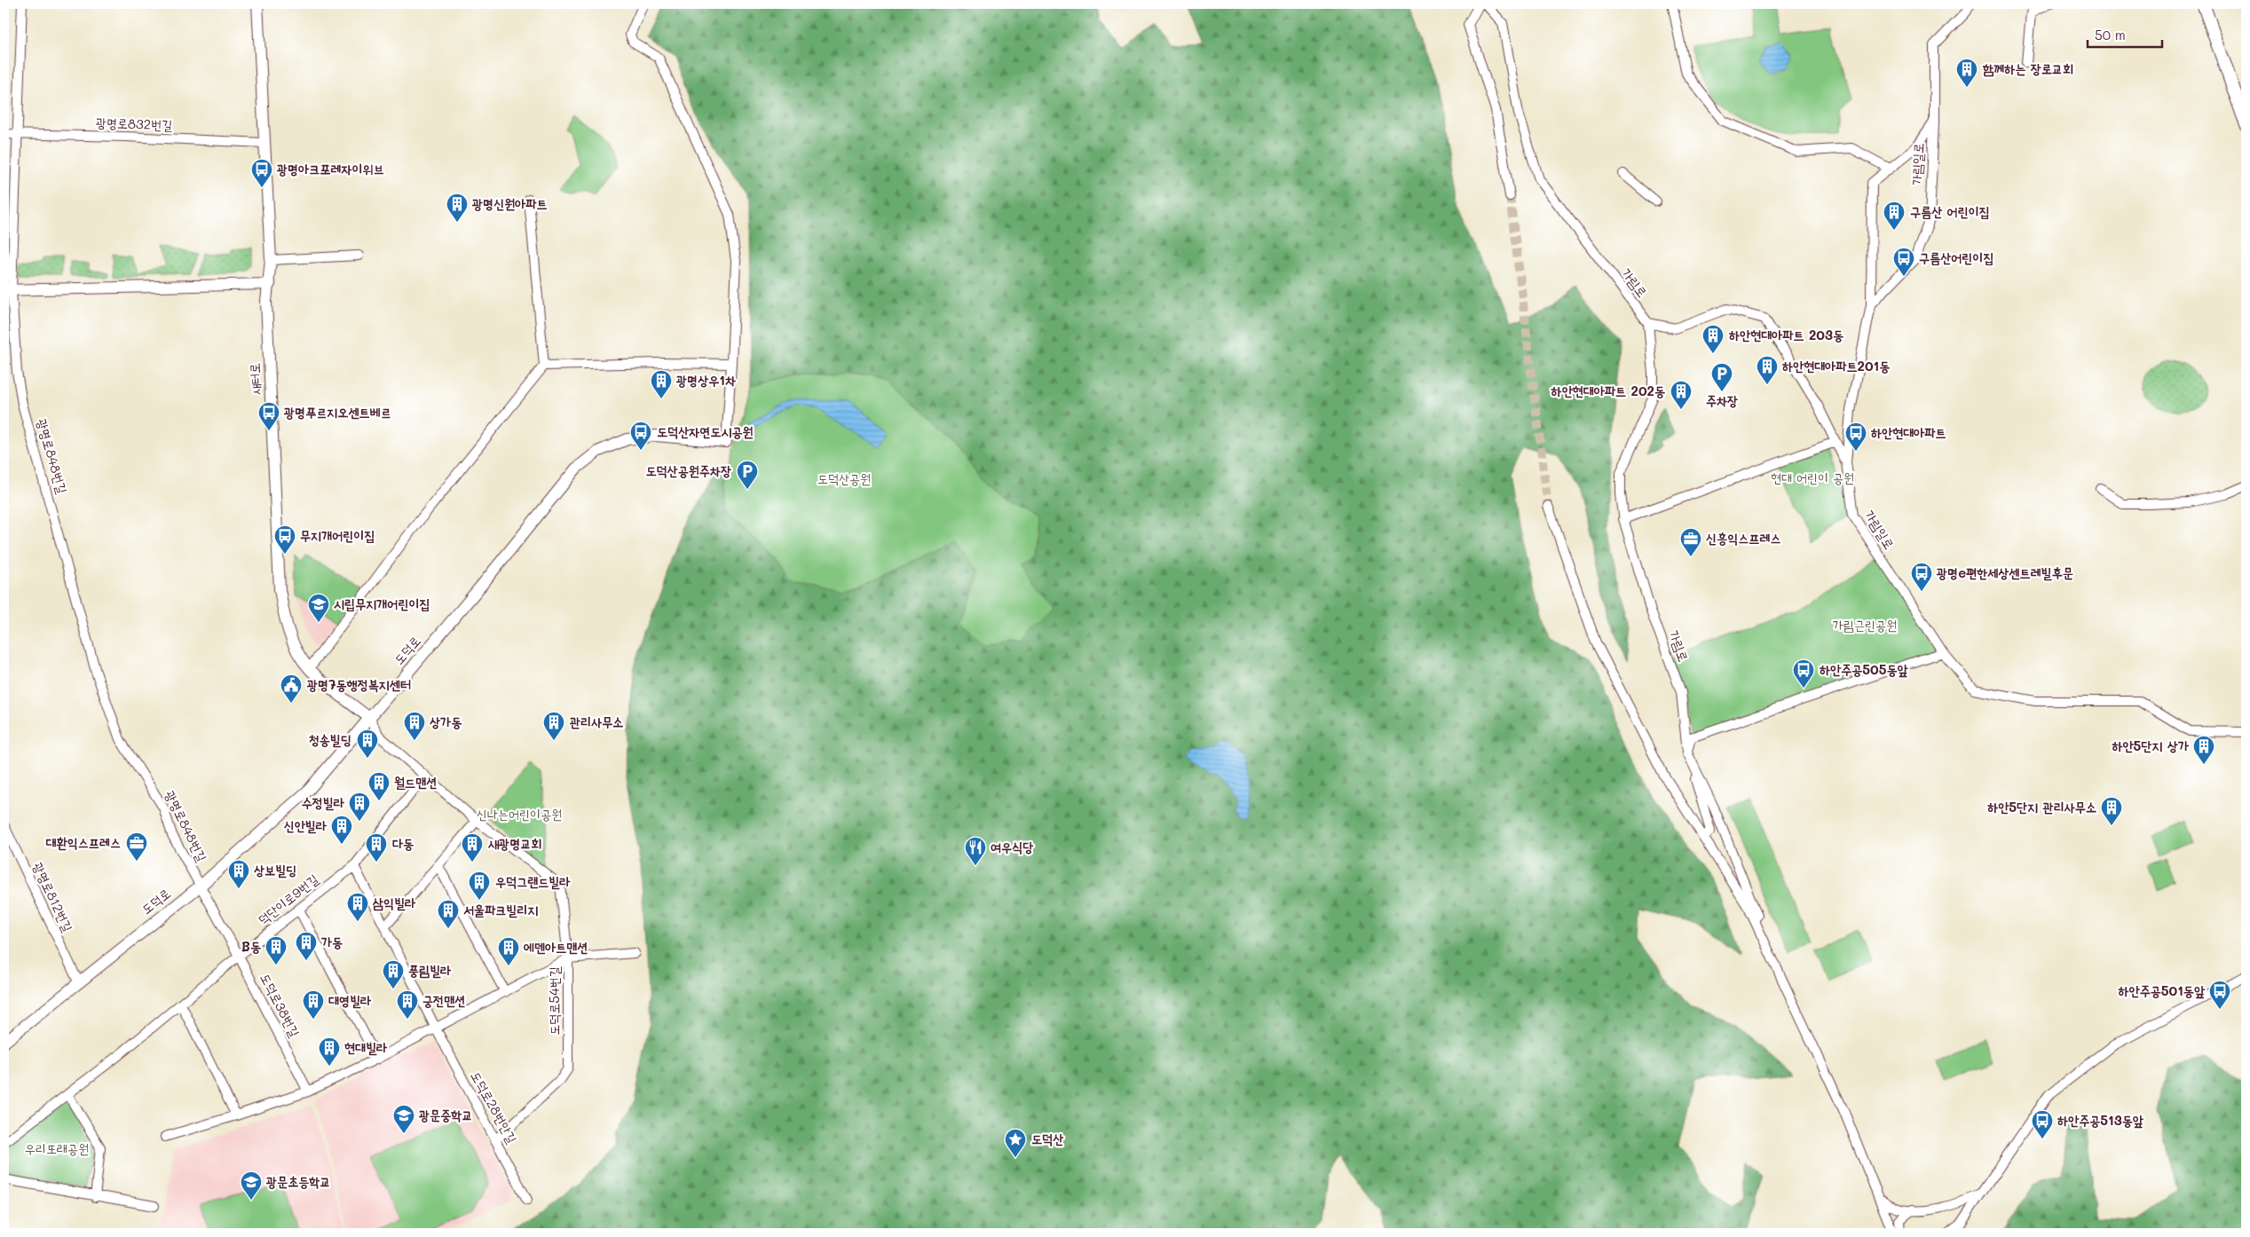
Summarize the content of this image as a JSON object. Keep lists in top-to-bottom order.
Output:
{
  "streets": {
    "street": [
      "광명로832번길",
      "가림일로",
      "가림로",
      "새터로",
      "광명로848번길",
      "도덕로",
      "광명로812번길",
      "덕단이로9번길",
      "도덕로54번길",
      "도덕로38번길",
      "도덕로28번안길"
    ]
  },
  "crossings": [
    ["광명로832번길", "새터로"],
    ["광명로832번길", "광명로848번길"],
    ["새터로", "도덕로"],
    ["새터로", "도덕로54번길"],
    ["광명로848번길", "도덕로"],
    ["광명로848번길", "도덕로38번길"],
    ["도덕로", "광명로812번길"],
    ["도덕로", "도덕로54번길"],
    ["도덕로", "도덕로38번길"],
    ["덕단이로9번길", "도덕로54번길"],
    ["덕단이로9번길", "도덕로38번길"],
    ["덕단이로9번길", "도덕로28번안길"],
    ["도덕로54번길", "도덕로28번안길"]
  ],
  "parks": [
    "현대 어린이 공원",
    "도덕산공원",
    "가림근린공원",
    "신나는어린이공원",
    "우리또래공원"
  ],
  "places": {
    "building": [
      "함께하는 장로교회",
      "광명신원아파트",
      "구름산 어린이집",
      "하안현대아파트 203동",
      "하안현대아파트201동",
      "광명상우1차",
      "하안현대아파트 202동",
      "상가동",
      "관리사무소",
      "청송빌딩",
      "하안5단지 상가",
      "월드맨션",
      "수정빌라",
      "하안5단지 관리사무소",
      "신안빌라",
      "다동",
      "새광명교회",
      "상보빌딩",
      "우덕그랜드빌라",
      "삼익빌라",
      "서울파크빌리지",
      "가동",
      "B동",
      "에덴아트맨션",
      "풍림빌라",
      "대영빌라",
      "궁전맨션",
      "현대빌라"
    ],
    "bus stop": [
      "광명아크포레자이위브",
      "구름산어린이집",
      "광명푸르지오센트베르",
      "도덕산자연도시공원",
      "하안현대아파트",
      "무지개어린이집",
      "광명e편한세상센트레빌후문",
      "하안주공505동앞",
      "하안주공501동앞",
      "하안주공513동앞"
    ],
    "parking": ["주차장", "도덕산공원주차장"],
    "office": ["신흥익스프레스", "대환익스프레스"],
    "school or university": ["시립무지개어린이집", "광문중학교", "광문초등학교"],
    "public building": ["광명7동행정복지센터"],
    "restaurant": ["여우식당"],
    "place": ["도덕산"]
  },
  "scale_bar": "50 m"
}
